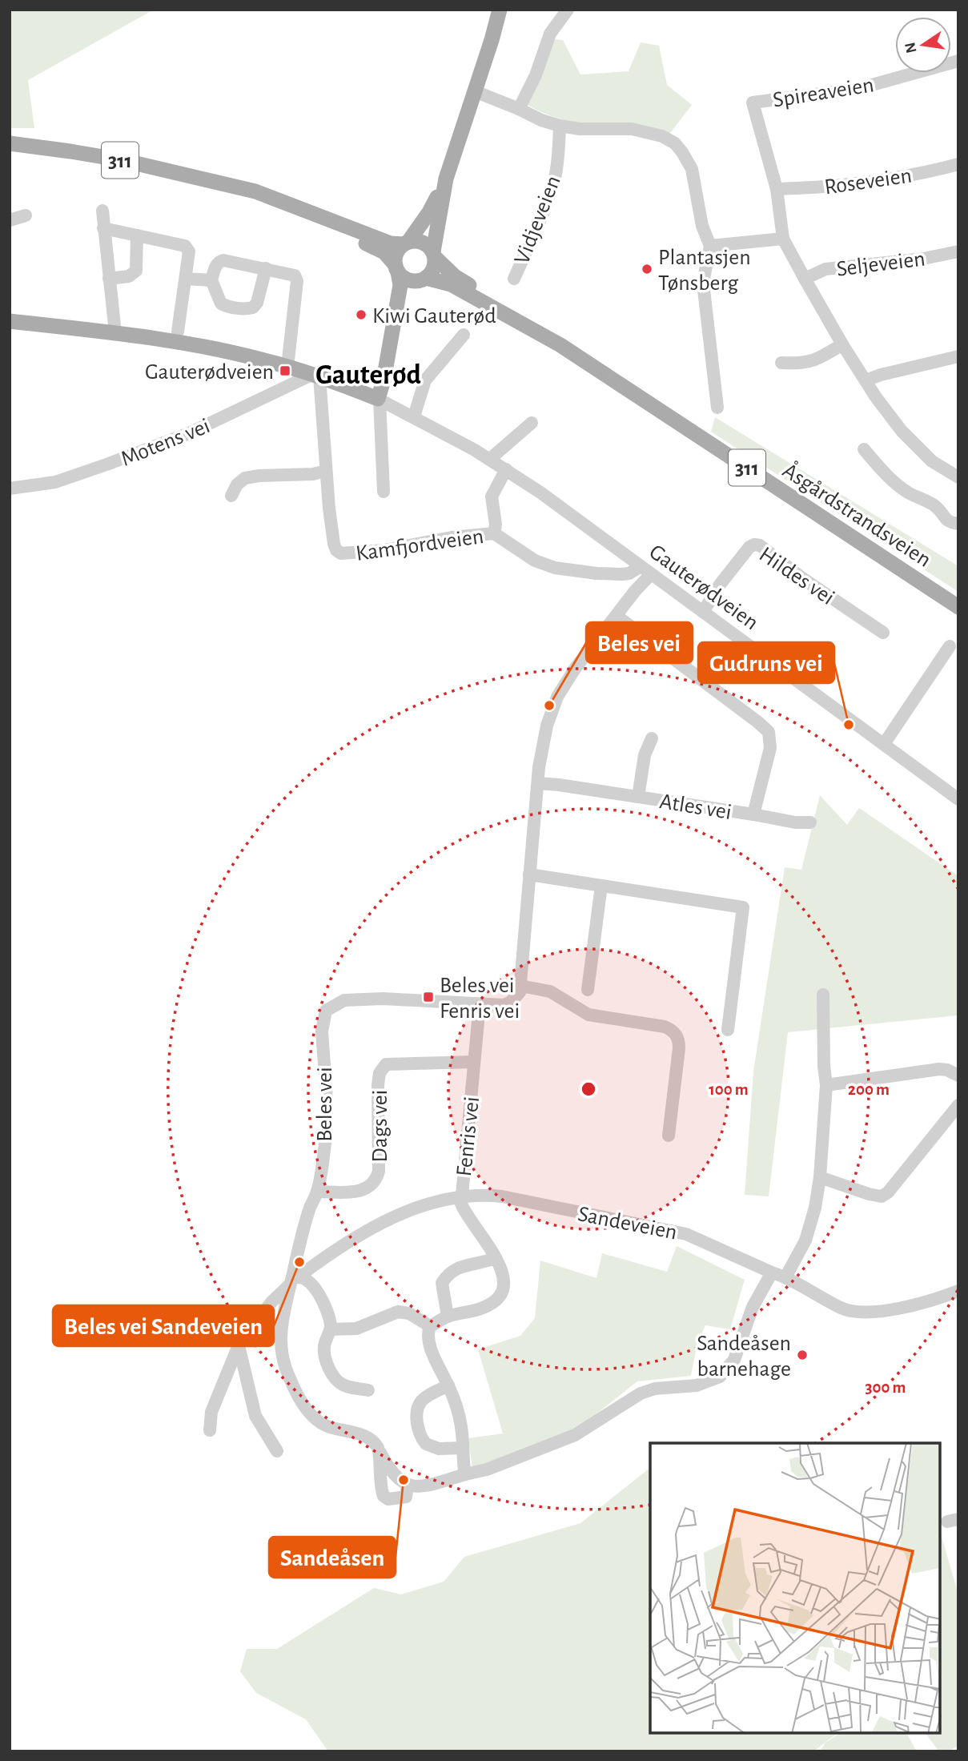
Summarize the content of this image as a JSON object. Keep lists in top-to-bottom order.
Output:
{
  "streets": {
    "main road": ["311", "Åsgårdstrandsveien", "Gauterødveien"],
    "street": [
      "Spireaveien",
      "Roseveien",
      "Vidjeveien",
      "Seljeveien",
      "Motens vei",
      "Kamfjordveien",
      "Hildes vei",
      "Atles vei",
      "Beles vei",
      "Dags vei",
      "Fenris vei",
      "Sandeveien"
    ]
  },
  "crossings": [
    ["Spireaveien", "Roseveien"],
    ["Motens vei", "Kamfjordveien"],
    ["Motens vei", "Gauterødveien"],
    ["Kamfjordveien", "Gauterødveien"],
    ["Hildes vei", "Gauterødveien"],
    ["Beles vei", "Dags vei"],
    ["Beles vei", "Fenris vei"],
    ["Beles vei", "Sandeveien"],
    ["Dags vei", "Fenris vei"],
    ["Fenris vei", "Sandeveien"]
  ],
  "districts": ["Gauterød"],
  "places": {
    "other": [
      "Plantasjen Tønsberg",
      "Kiwi Gauterød",
      "Beles vei",
      "Gudruns vei",
      "Beles vei Sandeveien",
      "Sandeåsen barnehage",
      "Sandeåsen"
    ],
    "transit": ["Gauterødveien", "Beles vei Fenris vei"]
  },
  "north": "left",
  "rings": ["100 m", "200 m", "300 m"]
}
